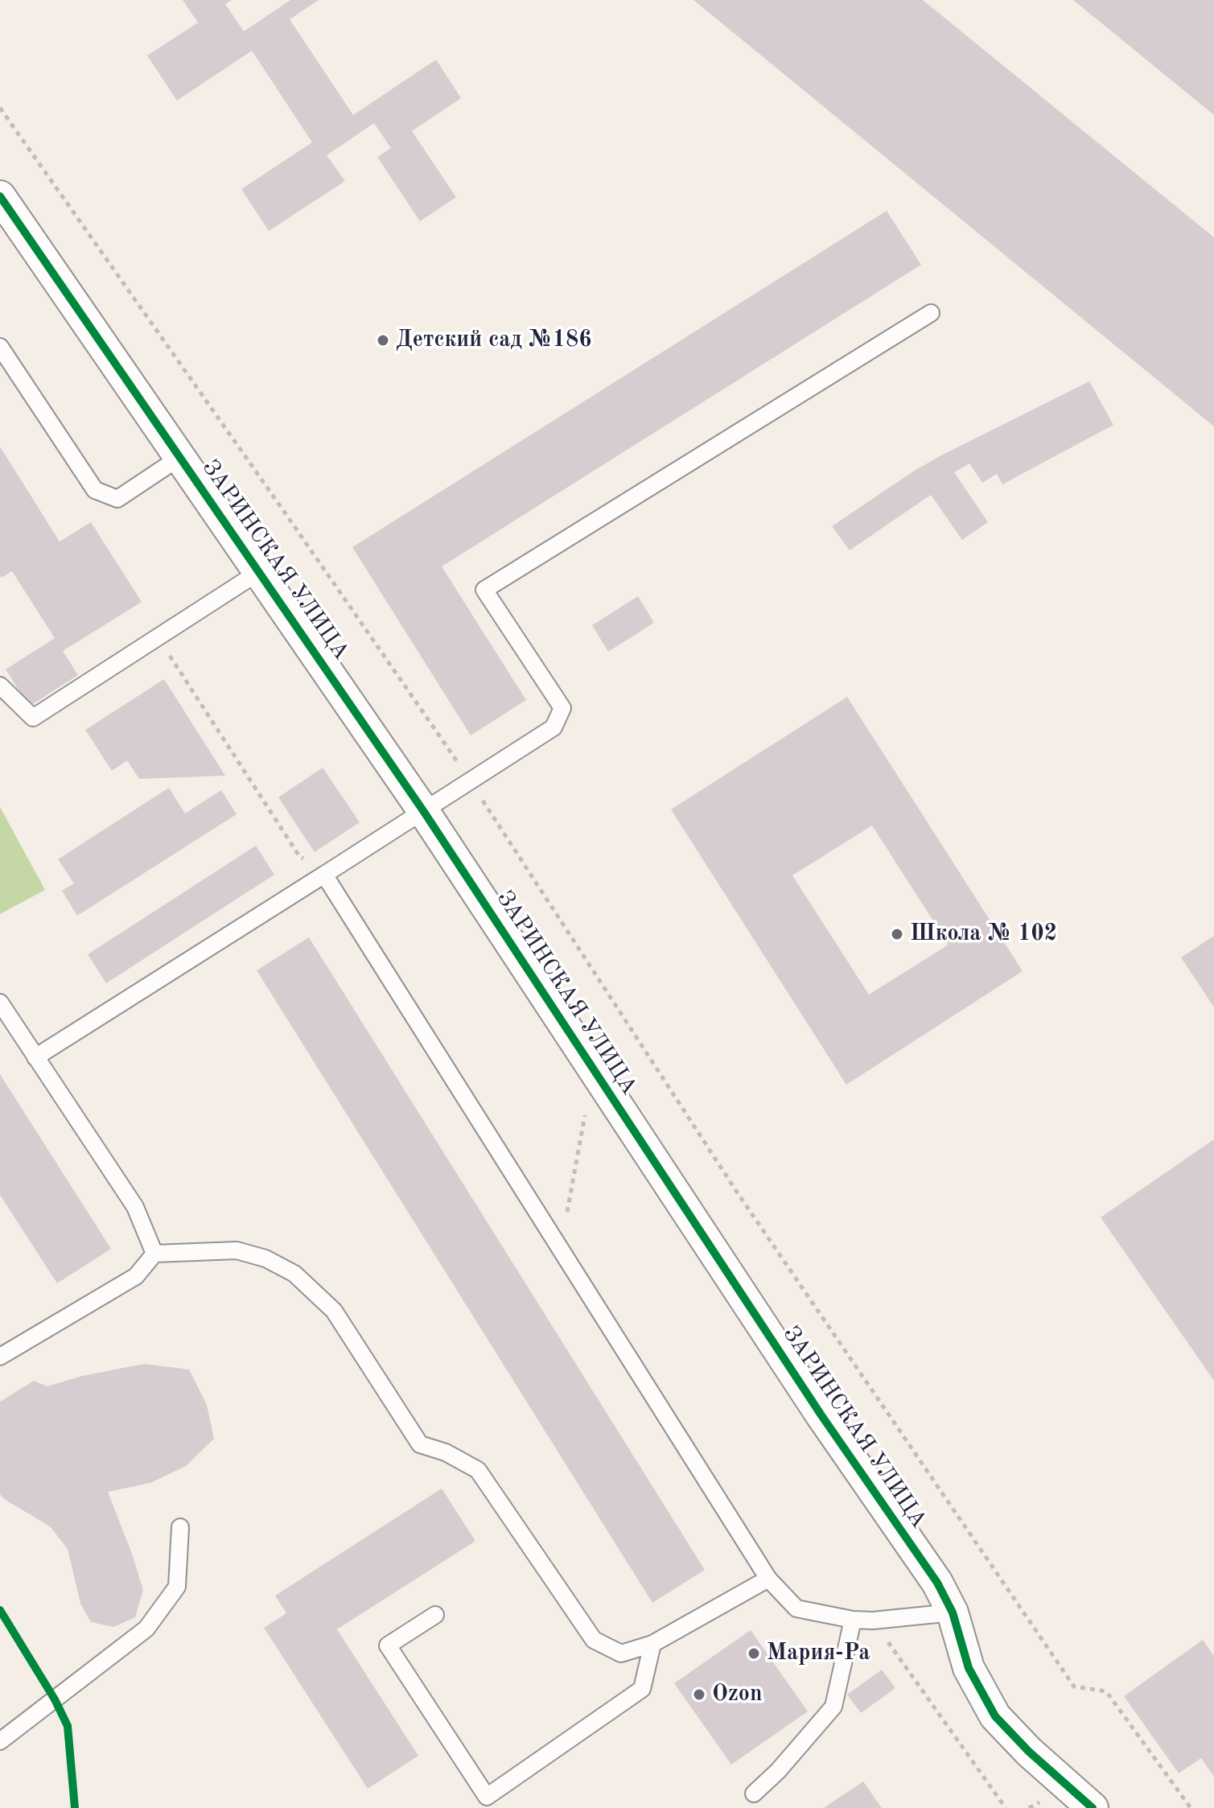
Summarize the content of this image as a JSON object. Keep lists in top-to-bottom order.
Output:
{
  "streets": {
    "street": ["ЗАРИНСКАЯ УЛИЦА"]
  },
  "places": [
    "Детский сад №186",
    "Школа № 102",
    "Мария-Ра",
    "Ozon"
  ]
}
